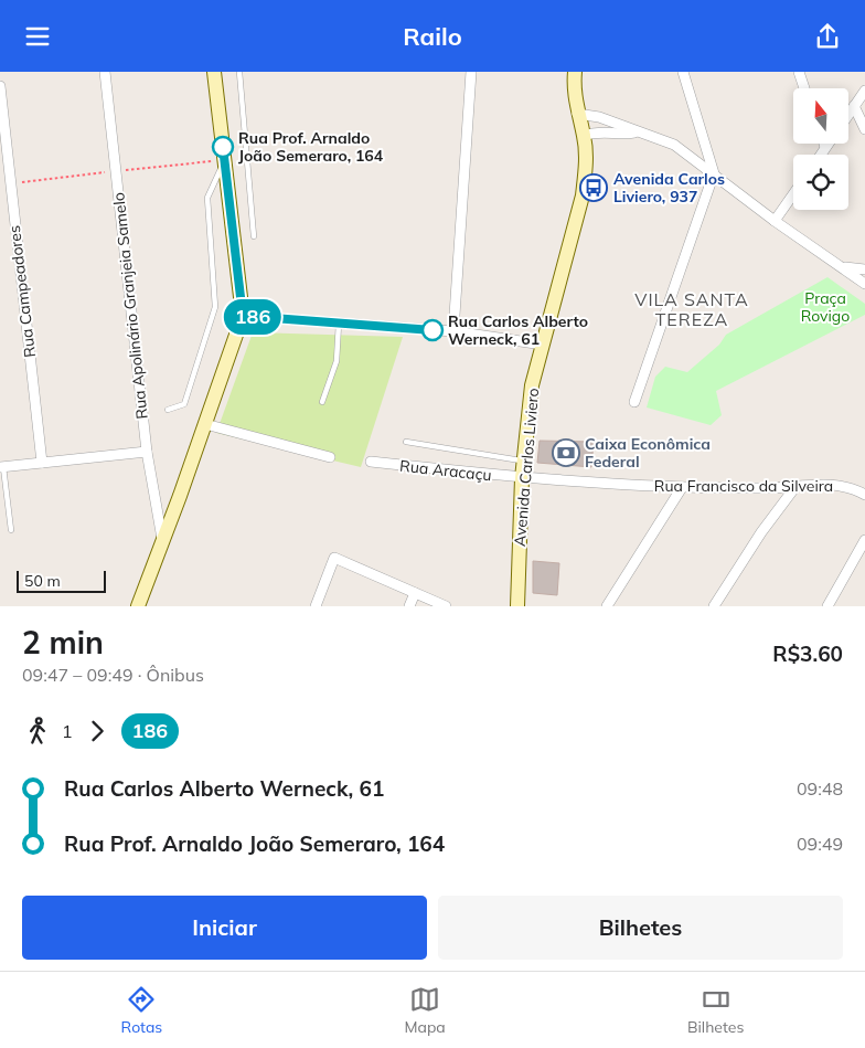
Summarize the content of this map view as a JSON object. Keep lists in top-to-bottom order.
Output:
{
  "streets": {
    "main road": ["Avenida Carlos Liviero"],
    "street": [
      "Rua Campeadores",
      "Rua Apolinário Granjeia Samelo",
      "Rua Aracaçu",
      "Rua Francisco da Silveira"
    ]
  },
  "crossings": [
    ["Avenida Carlos Liviero", "Rua Aracaçu"],
    ["Avenida Carlos Liviero", "Rua Francisco da Silveira"],
    ["Rua Aracaçu", "Rua Francisco da Silveira"]
  ],
  "districts": ["VILA SANTA TEREZA"],
  "parks": ["Praça Rovigo"],
  "places": {
    "other": ["Rua Prof. Arnaldo João Semeraro, 164", "Rua Carlos Alberto Werneck, 61"],
    "bus stop": ["Avenida Carlos Liviero, 937"],
    "bank": ["Caixa Econômica Federal"]
  },
  "lines": ["bus line 186"],
  "scale_bar": "50 m",
  "north": "top",
  "page": {
    "header": "Railo",
    "on_map": "186",
    "scale": "50 m",
    "heading": ["2 min", "09:47 – 09:49 · Ônibus", "R$3.60"],
    "legs": ["1", "186"],
    "list": [
      {
        "name": "Rua Carlos Alberto Werneck, 61",
        "value": "09:48"
      },
      {
        "name": "Rua Prof. Arnaldo João Semeraro, 164",
        "value": "09:49"
      }
    ],
    "buttons": ["Iniciar", "Bilhetes"],
    "tabs": ["Rotas", "Mapa", "Bilhetes"]
  }
}
